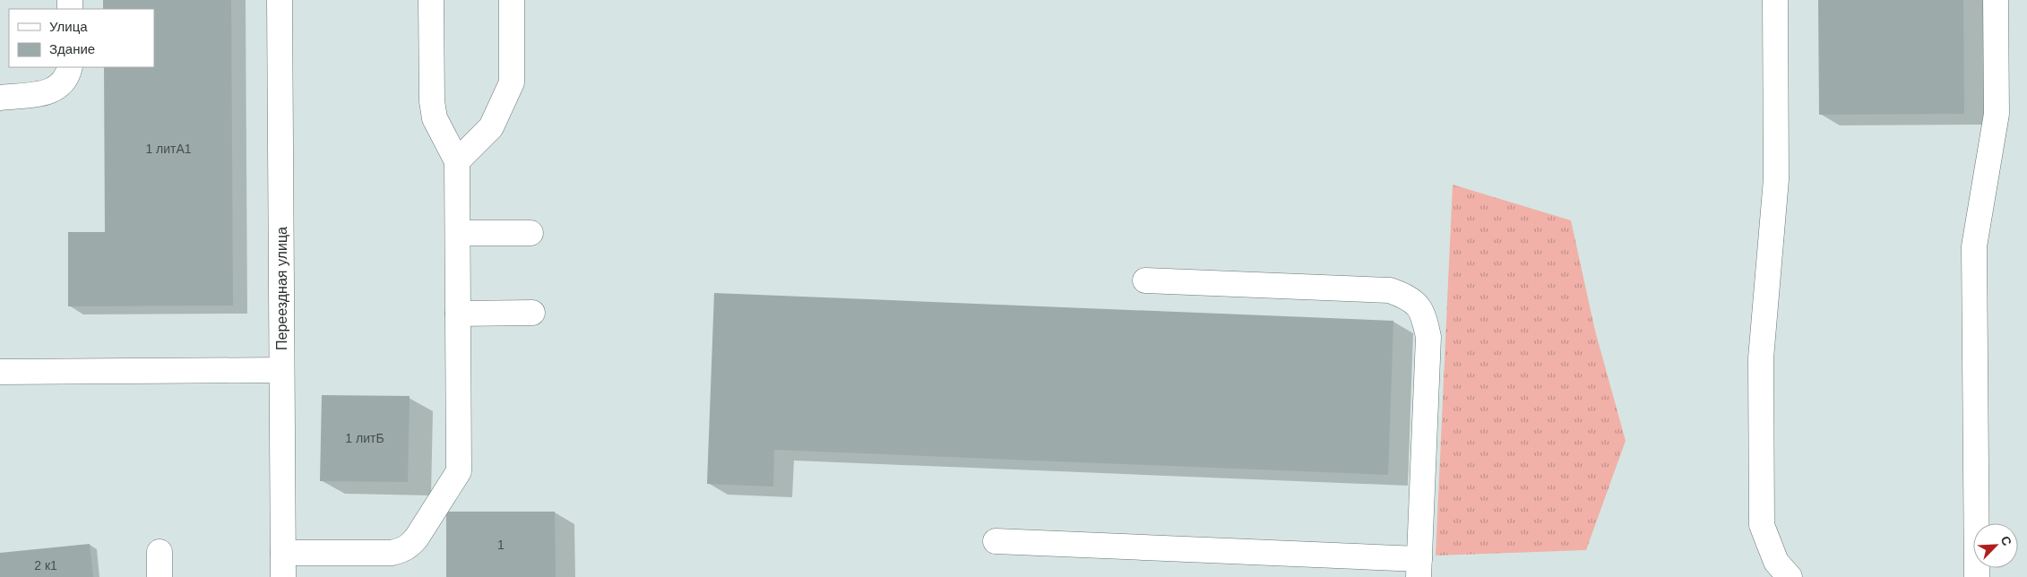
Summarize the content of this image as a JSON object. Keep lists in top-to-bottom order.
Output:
{
  "streets": {
    "street": ["Переездная улица"]
  },
  "house_numbers": [
    "1 литА1",
    "1 литБ",
    "1",
    "2 к1"
  ],
  "legend": ["Улица", "Здание"],
  "north": "top right"
}
